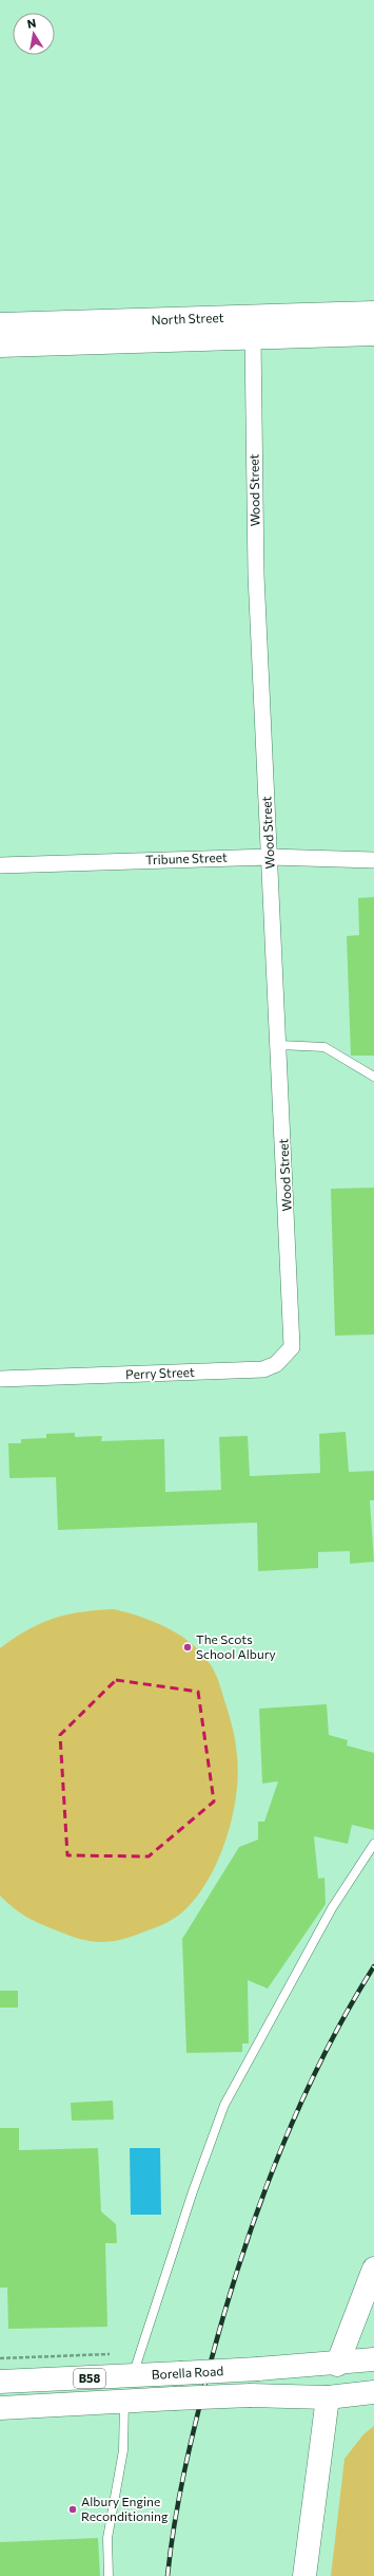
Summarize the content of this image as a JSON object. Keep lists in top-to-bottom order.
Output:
{
  "streets": {
    "main road": ["North Street", "Borella Road", "B58"],
    "street": ["Wood Street", "Tribune Street", "Perry Street"]
  },
  "crossings": [
    ["North Street", "Wood Street"],
    ["Wood Street", "Tribune Street"],
    ["Wood Street", "Perry Street"]
  ],
  "places": ["The Scots School Albury", "Albury Engine Reconditioning"],
  "north": "top"
}
